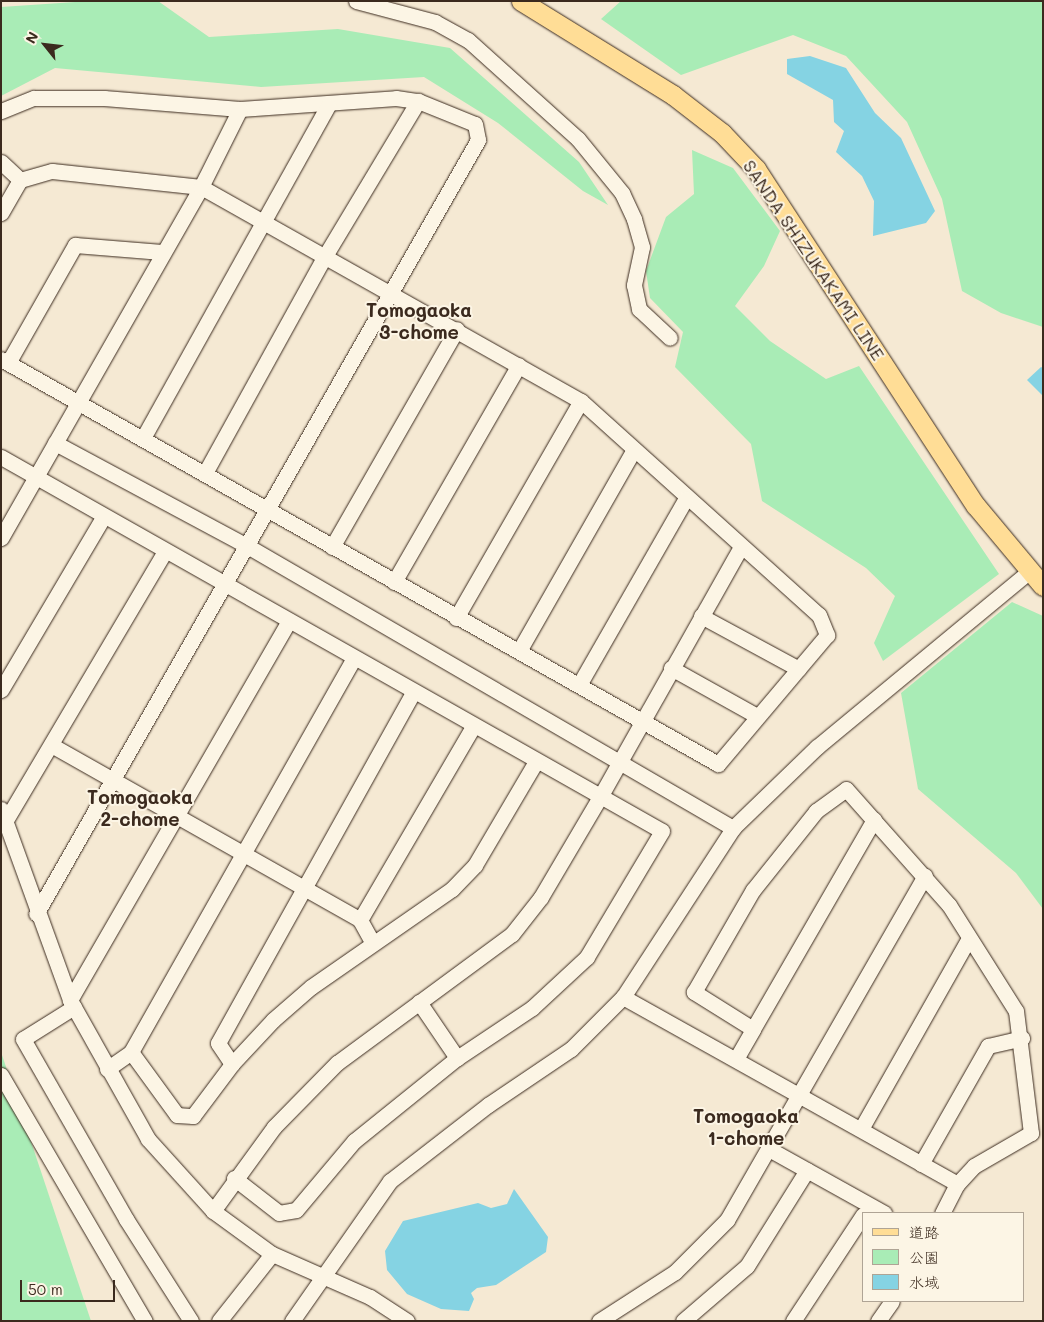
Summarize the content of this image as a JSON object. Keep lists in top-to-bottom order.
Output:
{
  "streets": {
    "main road": ["SANDA SHIZUKAKAMI LINE"]
  },
  "districts": ["Tomogaoka 3-chome", "Tomogaoka 2-chome", "Tomogaoka 1-chome"],
  "legend": ["道路", "公園", "水域"],
  "scale_bar": "50 m",
  "north": "top left"
}
